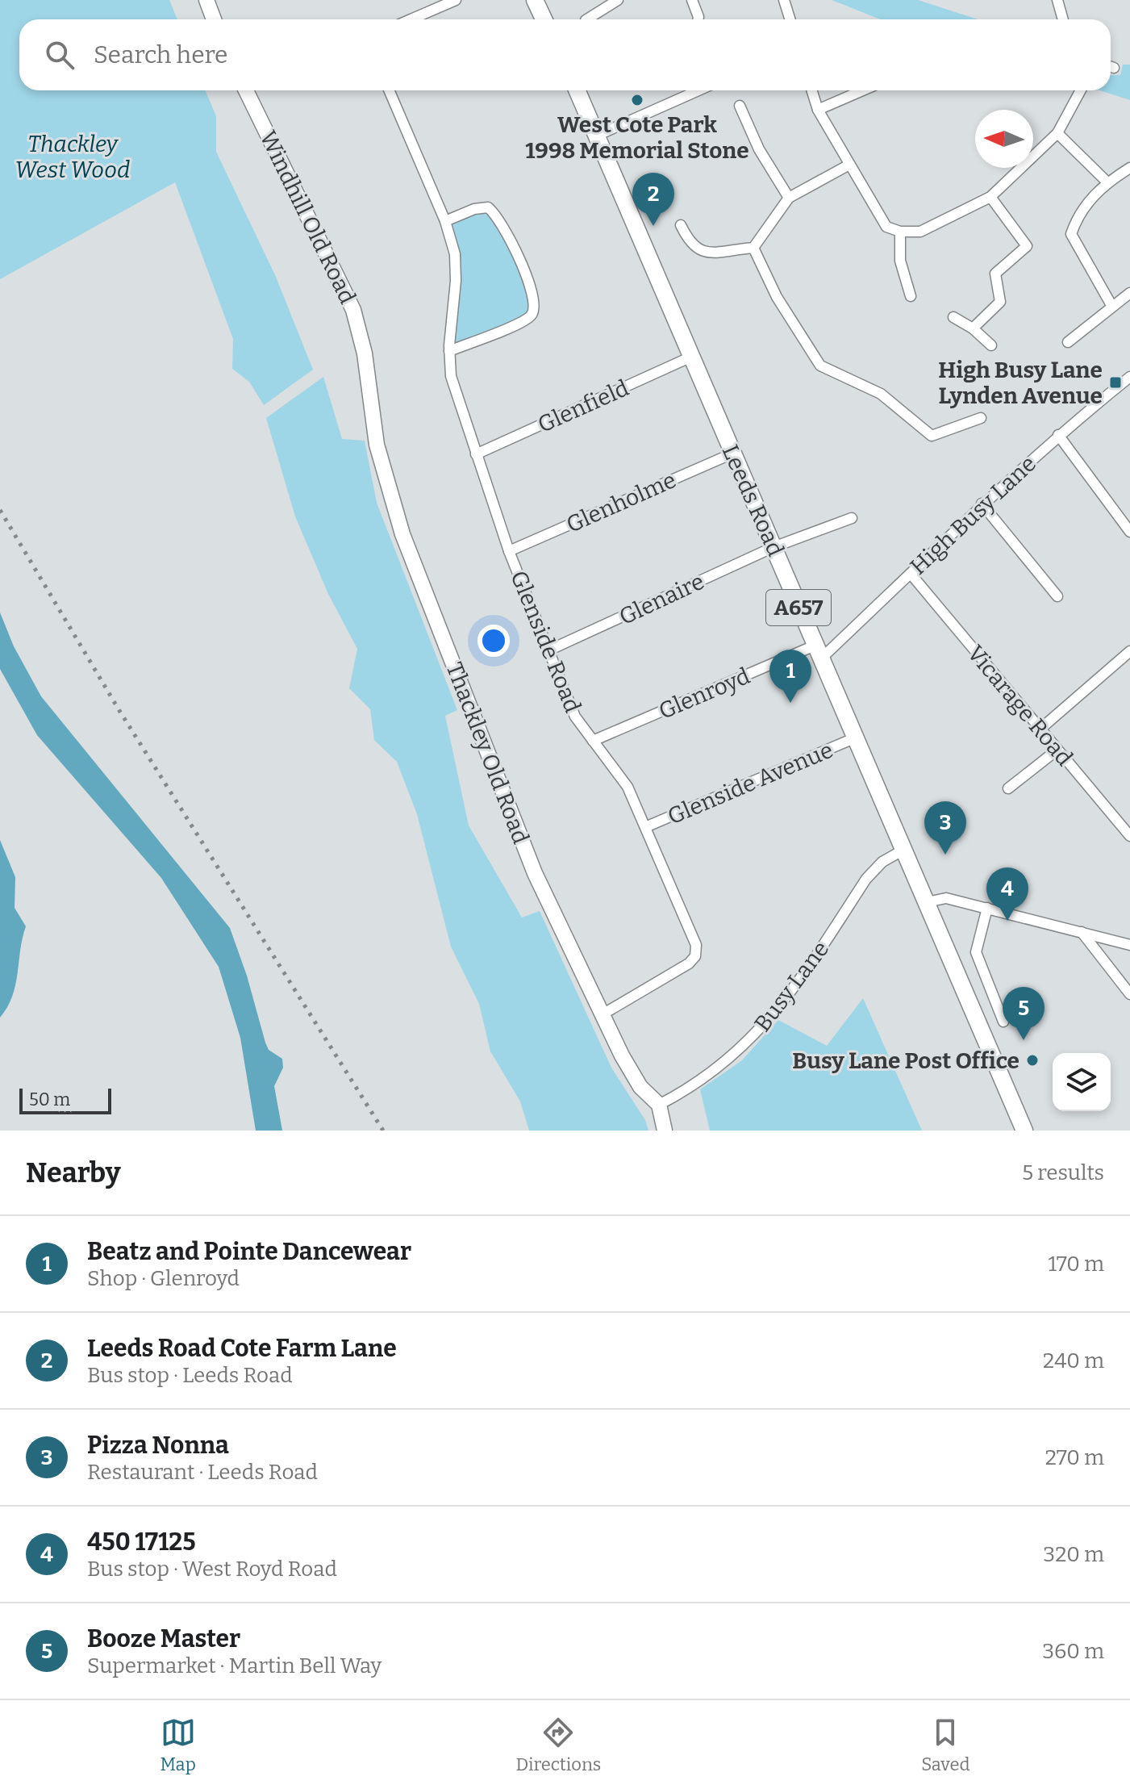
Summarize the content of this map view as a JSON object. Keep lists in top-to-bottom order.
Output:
{
  "streets": {
    "main road": ["Leeds Road", "A657"],
    "street": [
      "Windhill Old Road",
      "Glenfield",
      "Glenholme",
      "High Busy Lane",
      "Glenaire",
      "Glenside Road",
      "Glenroyd",
      "Vicarage Road",
      "Thackley Old Road",
      "Glenside Avenue",
      "Busy Lane"
    ]
  },
  "crossings": [
    ["Windhill Old Road", "Thackley Old Road"],
    ["Glenfield", "Leeds Road"],
    ["Glenfield", "Glenside Road"],
    ["Leeds Road", "Glenholme"],
    ["Leeds Road", "High Busy Lane"],
    ["Leeds Road", "Glenaire"],
    ["Leeds Road", "Glenroyd"],
    ["Leeds Road", "Glenside Avenue"],
    ["Leeds Road", "Busy Lane"],
    ["Glenholme", "Glenside Road"],
    ["High Busy Lane", "Glenroyd"],
    ["High Busy Lane", "Vicarage Road"],
    ["Glenaire", "Glenside Road"],
    ["Glenside Road", "Glenroyd"],
    ["Glenside Road", "Thackley Old Road"],
    ["Glenside Road", "Glenside Avenue"],
    ["Thackley Old Road", "Busy Lane"]
  ],
  "parks": ["Thackley West Wood"],
  "places": {
    "other": ["West Cote Park 1998 Memorial Stone", "Busy Lane Post Office"],
    "transit": ["High Busy Lane Lynden Avenue"]
  },
  "scale_bar": "50 m",
  "north": "left",
  "page": {
    "search": "Search here",
    "pins": [
      "2",
      "1",
      "3",
      "4",
      "5"
    ],
    "scale": "50 m",
    "heading": ["Nearby", "5 results"],
    "list": [
      {
        "mark": "1",
        "name": "Beatz and Pointe Dancewear",
        "note": "Shop · Glenroyd",
        "value": "170 m"
      },
      {
        "mark": "2",
        "name": "Leeds Road Cote Farm Lane",
        "note": "Bus stop · Leeds Road",
        "value": "240 m"
      },
      {
        "mark": "3",
        "name": "Pizza Nonna",
        "note": "Restaurant · Leeds Road",
        "value": "270 m"
      },
      {
        "mark": "4",
        "name": "450 17125",
        "note": "Bus stop · West Royd Road",
        "value": "320 m"
      },
      {
        "mark": "5",
        "name": "Booze Master",
        "note": "Supermarket · Martin Bell Way",
        "value": "360 m"
      }
    ],
    "nav": ["Map", "Directions", "Saved"]
  }
}
